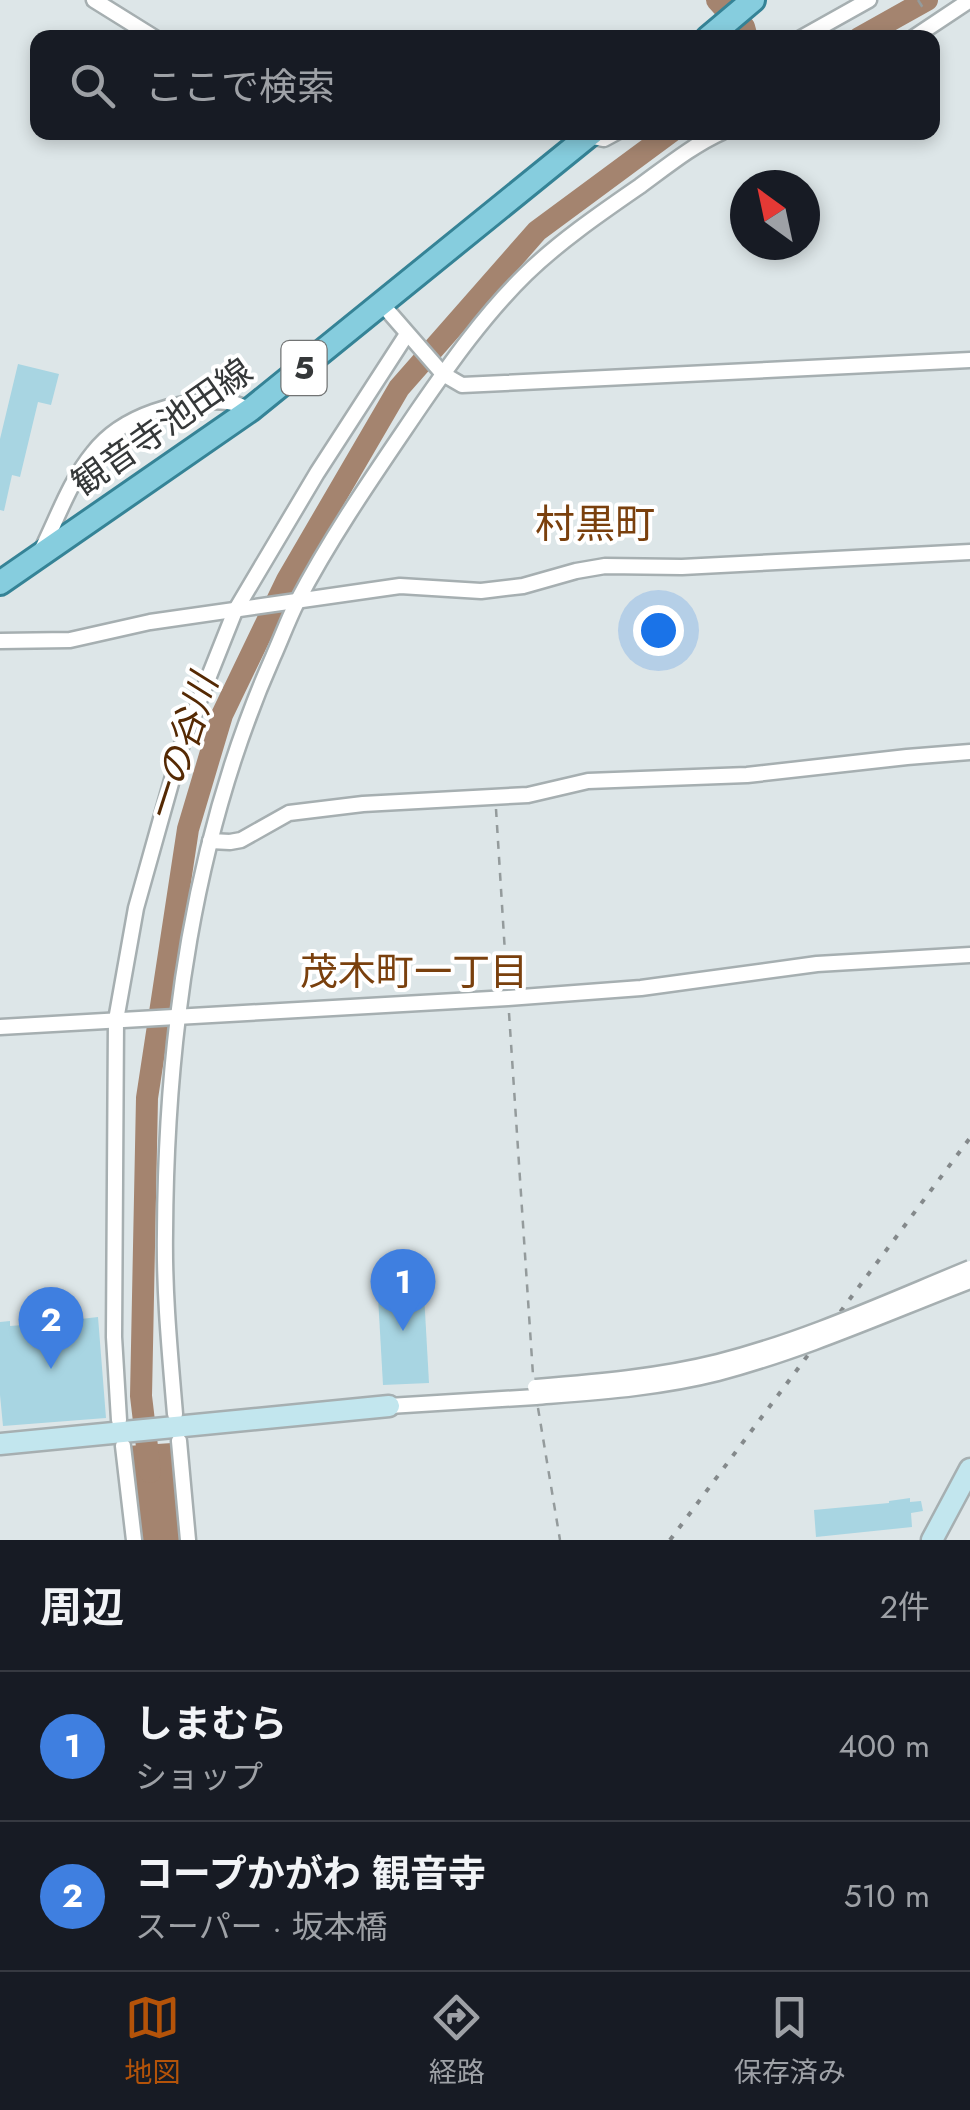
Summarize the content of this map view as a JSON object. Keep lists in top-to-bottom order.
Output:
{
  "streets": {
    "main road": ["5", "観音寺池田線"]
  },
  "districts": ["村黒町", "茂木町一丁目"],
  "water": ["一の谷川"],
  "north": "top left",
  "page": {
    "search": "ここで検索",
    "pins": ["1", "2"],
    "heading": ["周辺", "2件"],
    "list": [
      {
        "mark": "1",
        "name": "しまむら",
        "note": "ショップ",
        "value": "400 m"
      },
      {
        "mark": "2",
        "name": "コープかがわ 観音寺",
        "note": "スーパー · 坂本橋",
        "value": "510 m"
      }
    ],
    "nav": ["地図", "経路", "保存済み"]
  }
}
